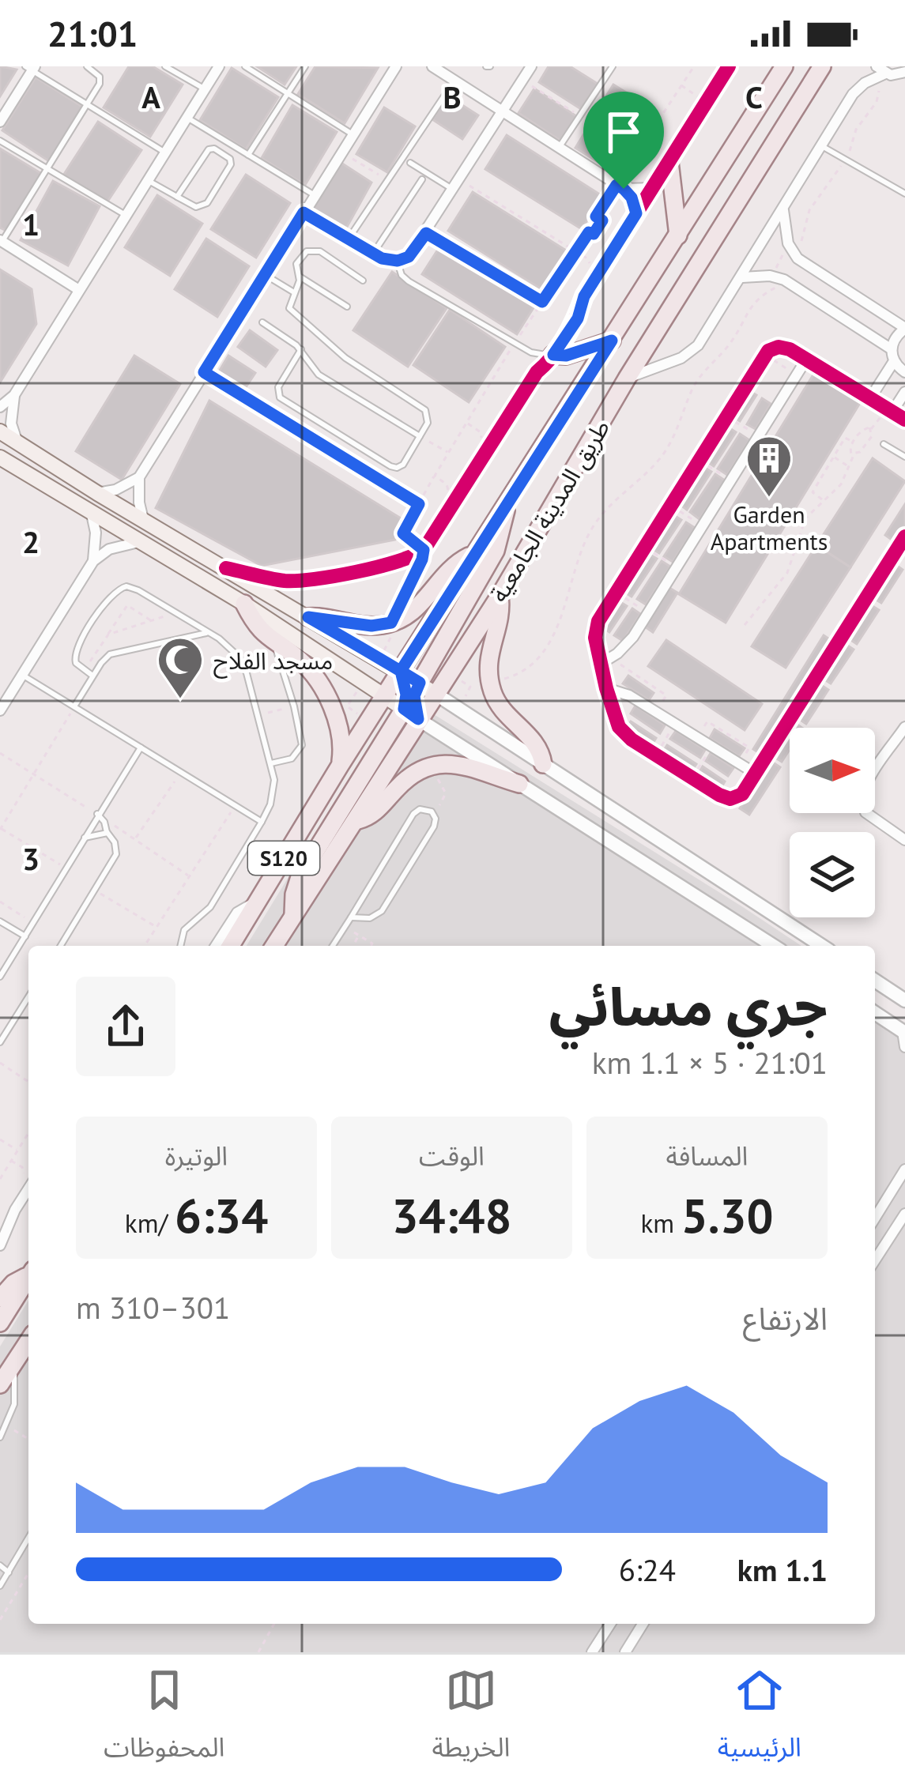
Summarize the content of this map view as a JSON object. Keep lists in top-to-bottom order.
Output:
{
  "streets": {
    "main road": ["طريق المدينة الجامعية", "S120"]
  },
  "places": {
    "building": ["Garden Apartments"],
    "mosque": ["مسجد الفلاح"]
  },
  "north": "right",
  "page": {
    "status": "21:01",
    "heading": ["جري مسائي", "21:01 · 5 × 1.1 km"],
    "stats": [
      ["المسافة", "5.30 km"],
      ["الوقت", "34:48"],
      ["الوتيرة", "6:34 /km"]
    ],
    "chart": ["الارتفاع", "301–310 m"],
    "list": [
      {
        "name": "1.1 km",
        "note": "6:24"
      }
    ],
    "tabs": ["الرئيسية", "الخريطة", "المحفوظات"]
  },
  "grid": {
    "columns": ["A", "B", "C"],
    "rows": ["1", "2", "3"]
  }
}
